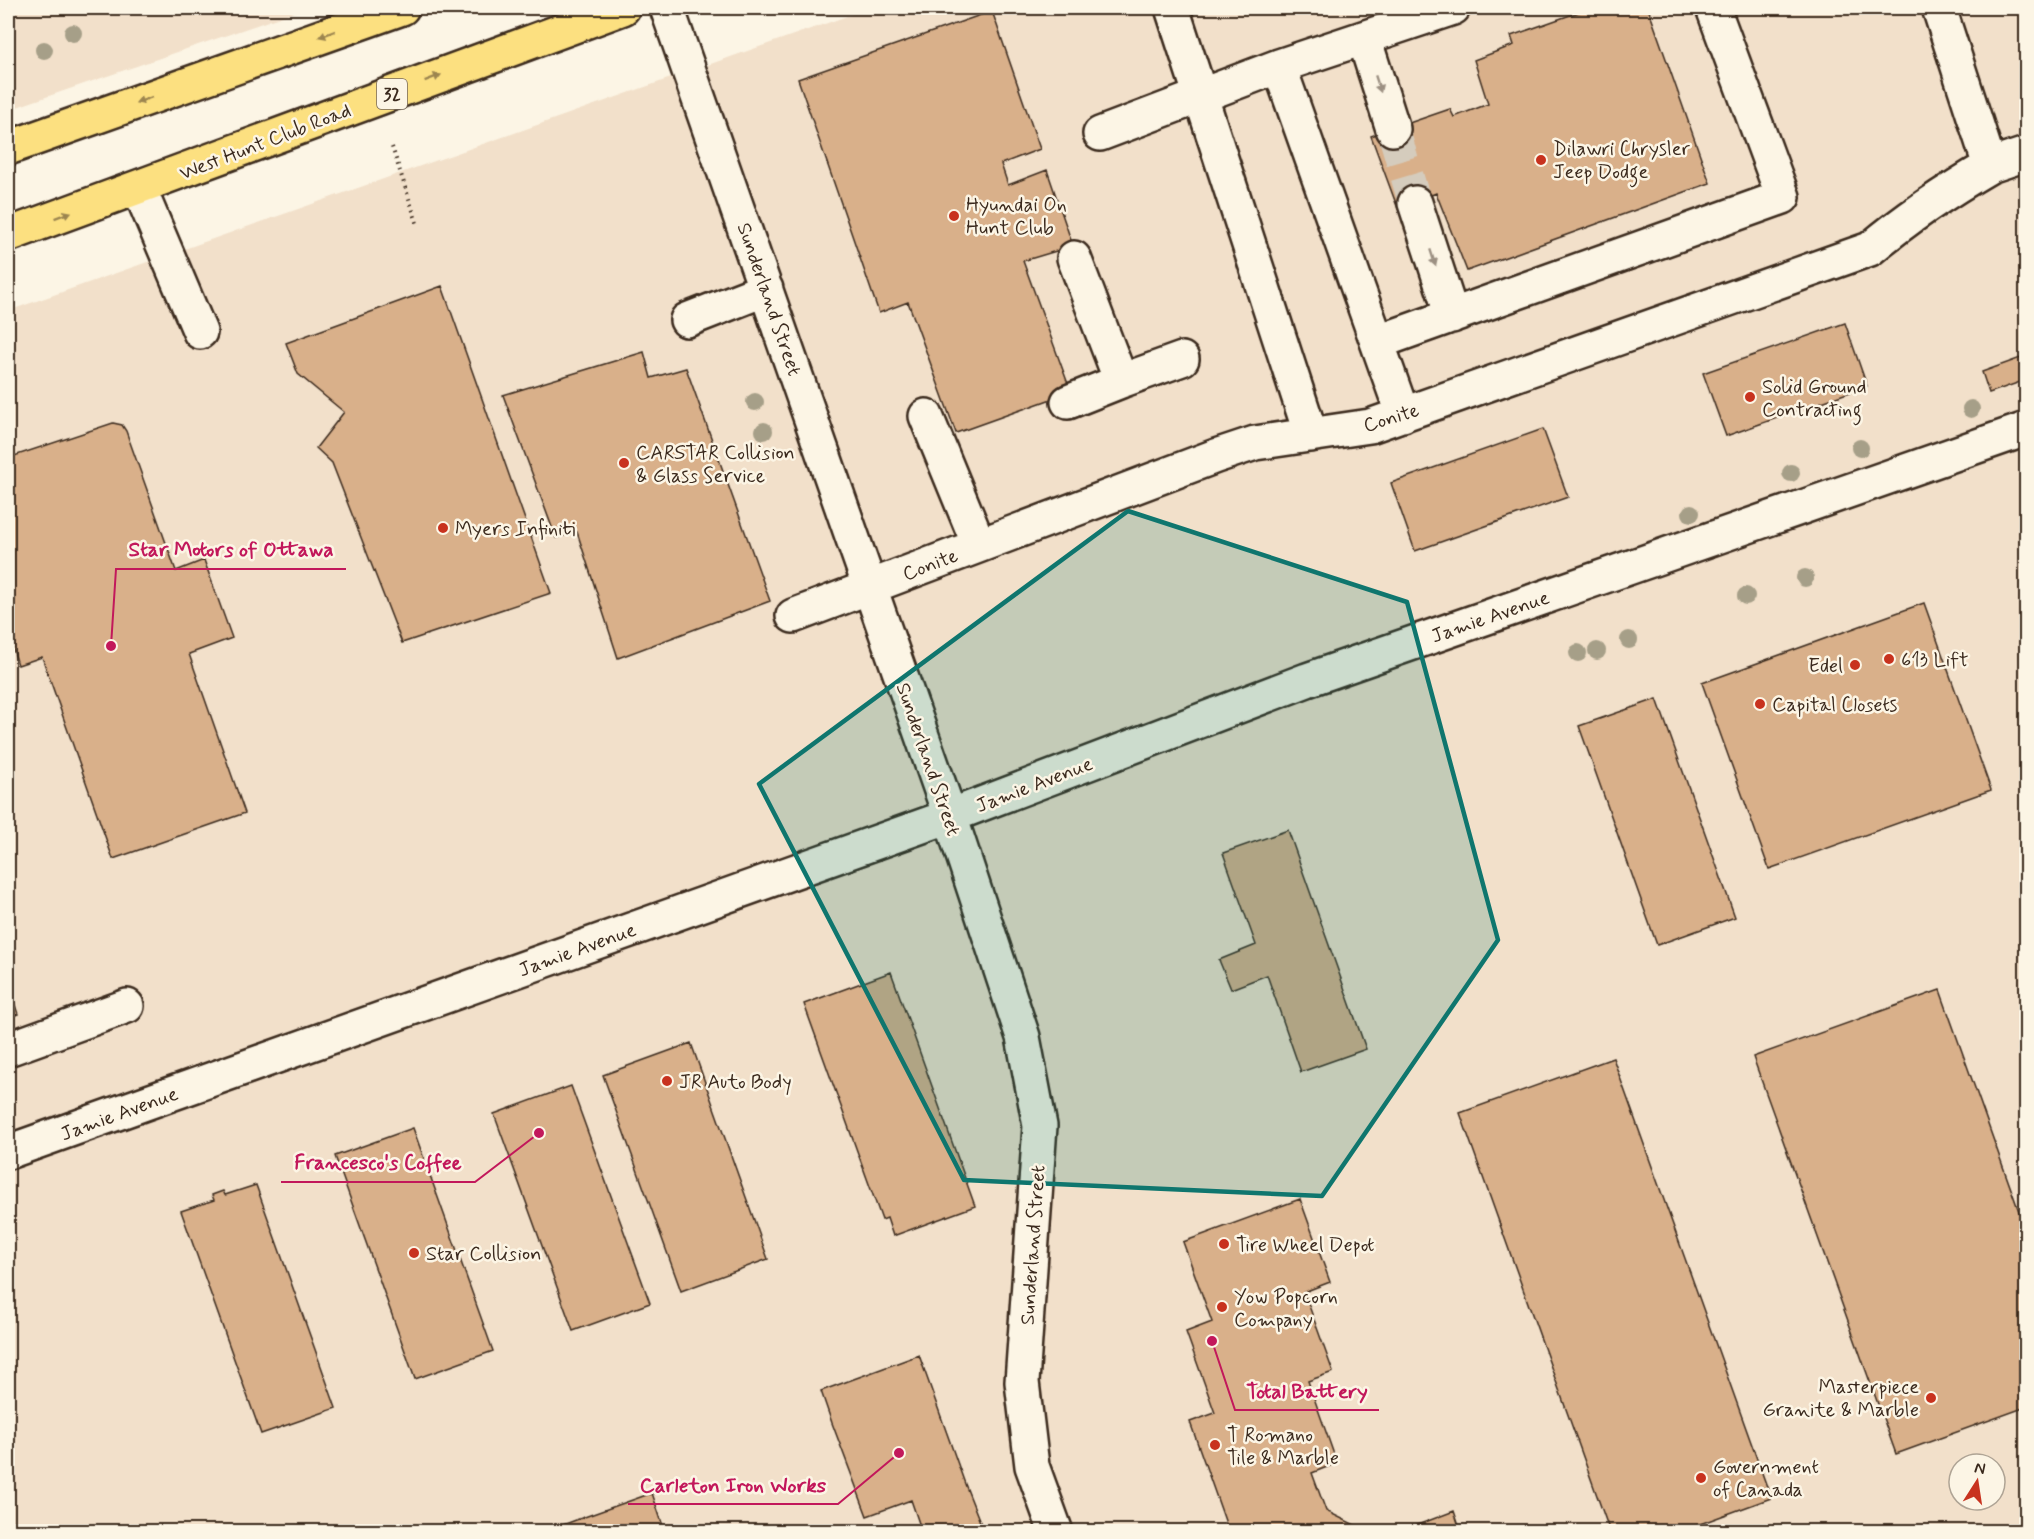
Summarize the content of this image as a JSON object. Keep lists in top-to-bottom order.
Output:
{
  "streets": {
    "main road": ["32", "West Hunt Club Road"],
    "street": ["Sunderland Street", "Conite", "Jamie Avenue"]
  },
  "crossings": [
    ["Sunderland Street", "Conite"],
    ["Sunderland Street", "Jamie Avenue"]
  ],
  "places": [
    "Dilawri Chrysler Jeep Dodge",
    "Hyundai On Hunt Club",
    "Solid Ground Contracting",
    "CARSTAR Collision & Glass Service",
    "Myers Infiniti",
    "Star Motors of Ottawa",
    "613 Lift",
    "Edel",
    "Capital Closets",
    "JR Auto Body",
    "Francesco's Coffee",
    "Tire Wheel Depot",
    "Star Collision",
    "Yow Popcorn Company",
    "Total Battery",
    "Masterpiece Granite & Marble",
    "T Romano Tile & Marble",
    "Carleton Iron Works",
    "Government of Canada"
  ],
  "north": "top"
}
